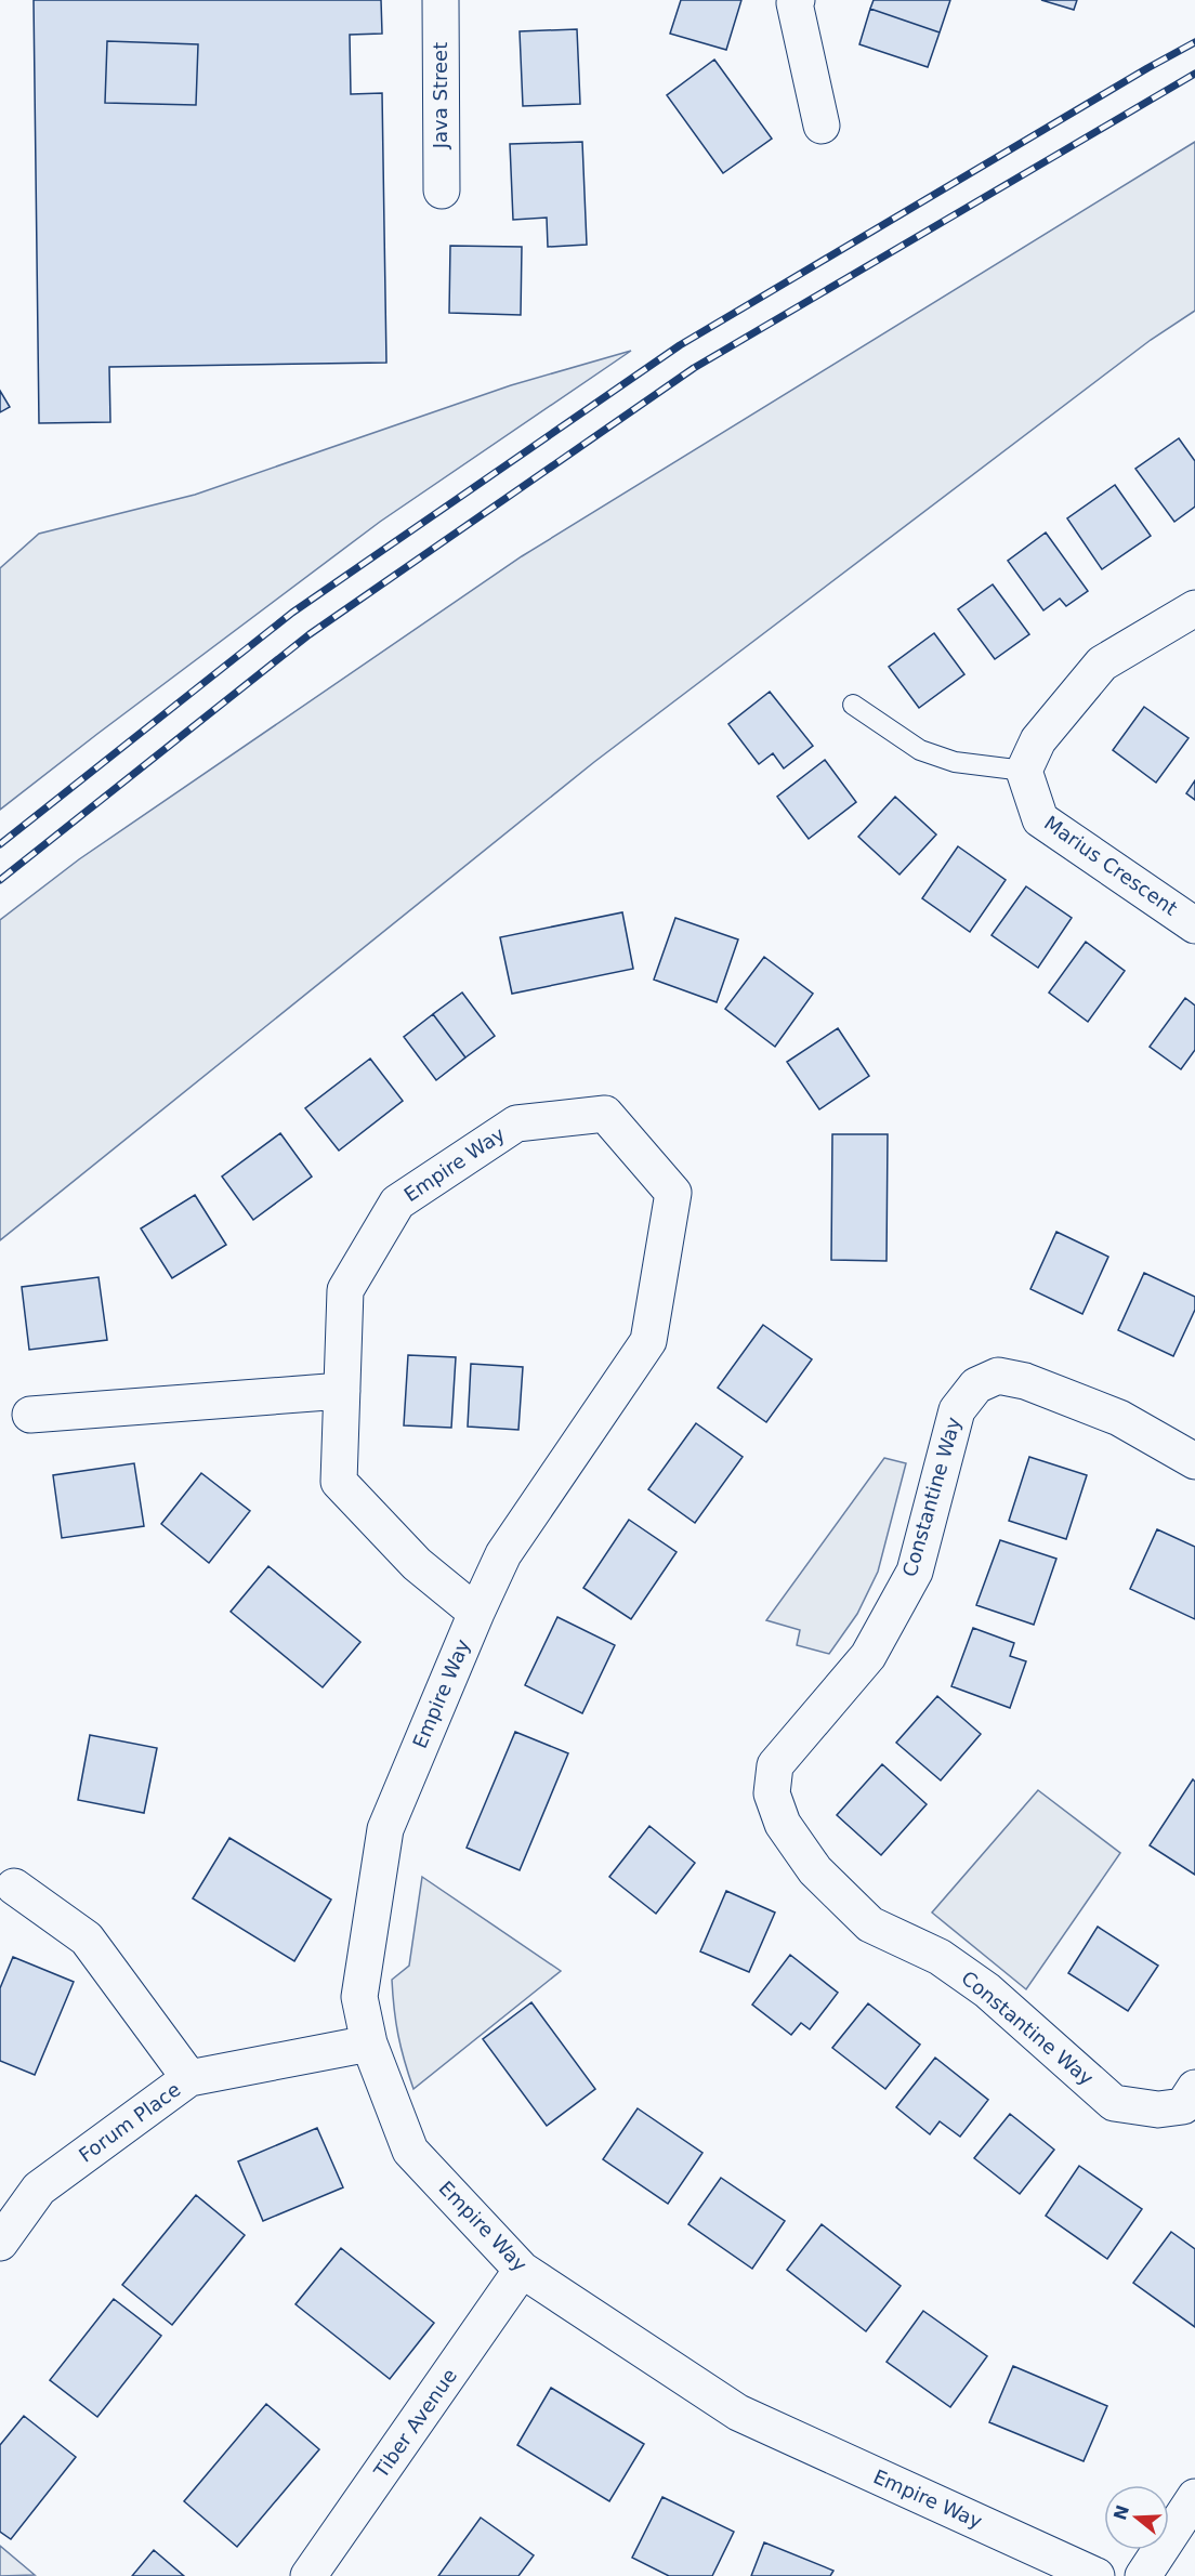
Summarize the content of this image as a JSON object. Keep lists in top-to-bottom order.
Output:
{
  "streets": {
    "street": [
      "Java Street",
      "Marius Crescent",
      "Empire Way",
      "Constantine Way",
      "Forum Place",
      "Tiber Avenue"
    ]
  },
  "crossings": [
    ["Empire Way", "Forum Place"],
    ["Empire Way", "Tiber Avenue"]
  ],
  "north": "left"
}
